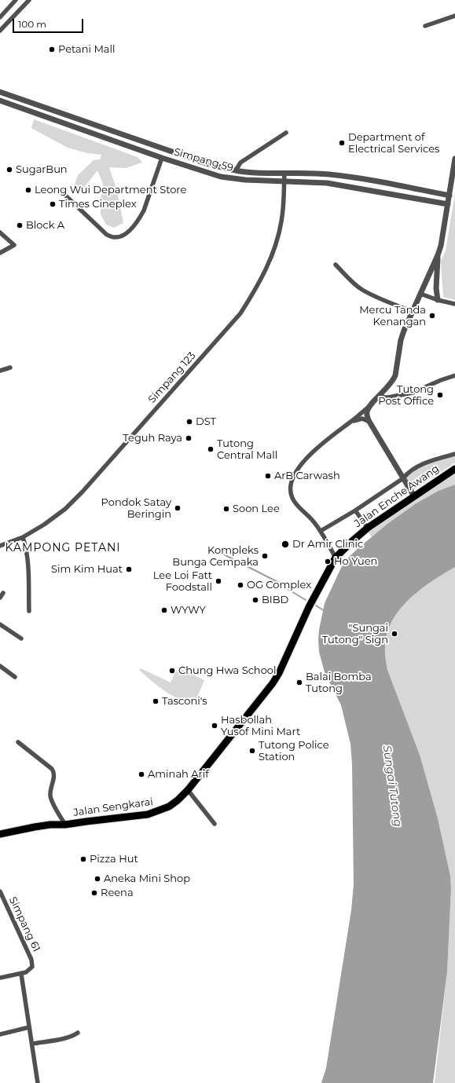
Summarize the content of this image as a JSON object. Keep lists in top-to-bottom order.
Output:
{
  "streets": {
    "main road": ["Jalan Enche Awang", "Jalan Sengkarai"],
    "street": ["Simpang 59", "Simpang 123", "Simpang 61"]
  },
  "crossings": [
    ["Simpang 59", "Simpang 123"],
    ["Jalan Enche Awang", "Jalan Sengkarai"]
  ],
  "districts": ["KAMPONG PETANI"],
  "water": ["Sungai Tutong"],
  "places": [
    "Petani Mall",
    "Department of Electrical Services",
    "SugarBun",
    "Leong Wui Department Store",
    "Times Cineplex",
    "Block A",
    "Mercu Tanda Kenangan",
    "Tutong Post Office",
    "DST",
    "Teguh Raya",
    "Tutong Central Mall",
    "ArB Carwash",
    "Pondok Satay Beringin",
    "Soon Lee",
    "Dr Amir Clinic",
    "Kompleks Bunga Cempaka",
    "Ho Yuen",
    "Sim Kim Huat",
    "Lee Loi Fatt Foodstall",
    "OG Complex",
    "BIBD",
    "WYWY",
    "\"Sungai Tutong\" Sign",
    "Chung Hwa School",
    "Balai Bomba Tutong",
    "Tasconi's",
    "Hasbollah Yusof Mini Mart",
    "Tutong Police Station",
    "Aminah Arif",
    "Pizza Hut",
    "Aneka Mini Shop",
    "Reena"
  ],
  "scale_bar": "100 m"
}
